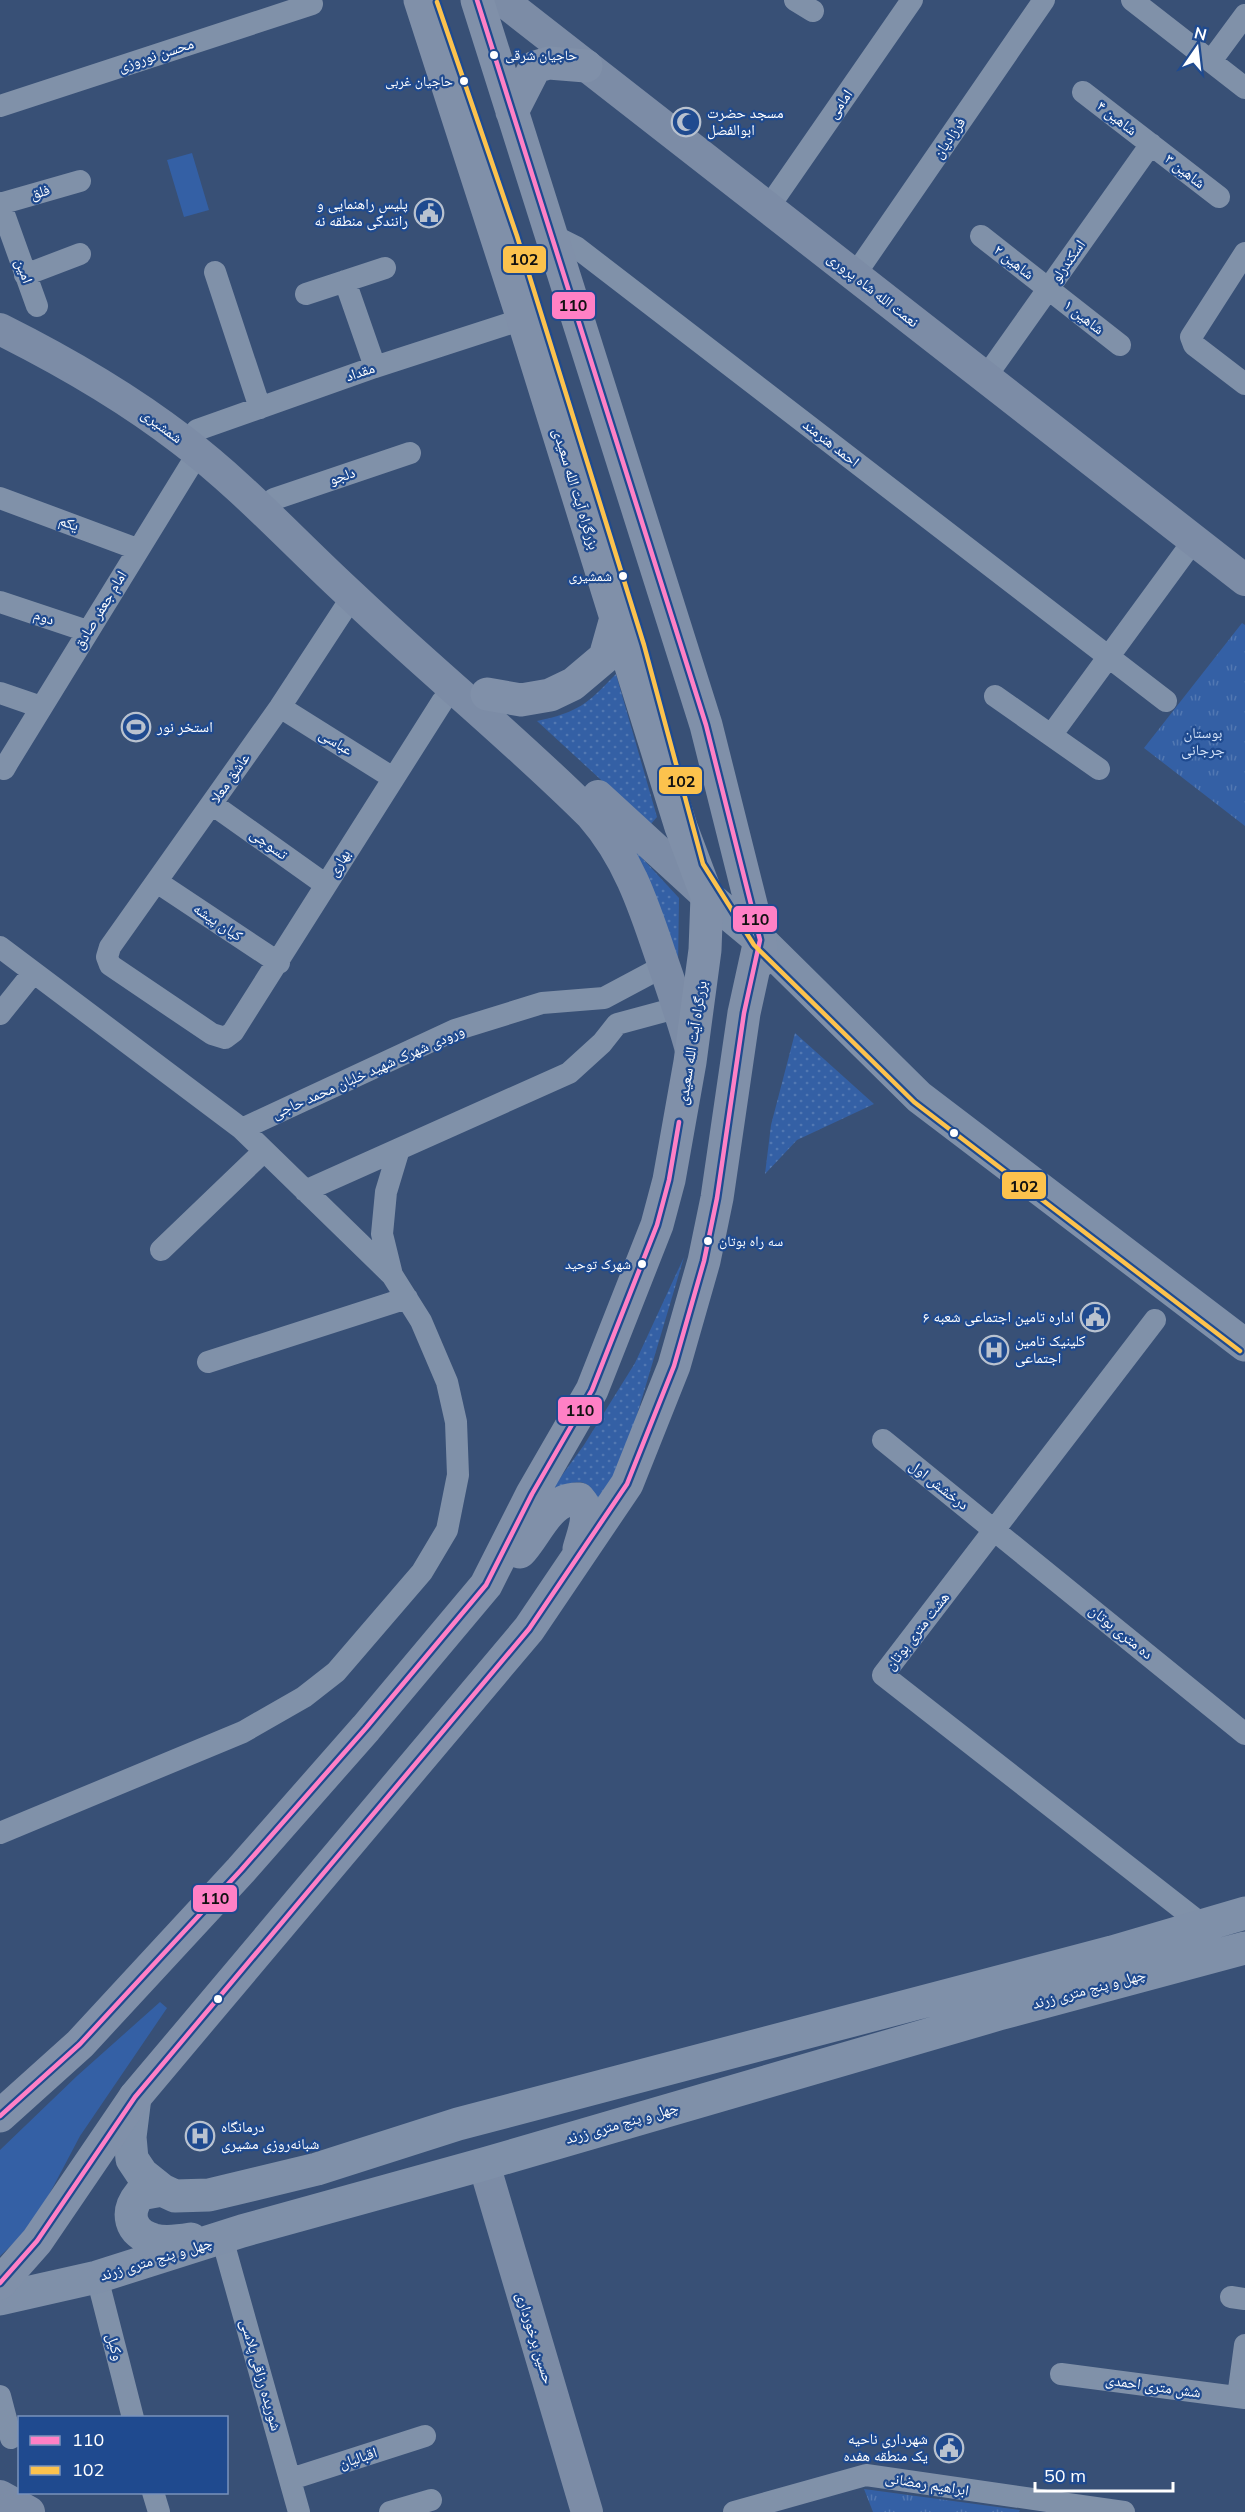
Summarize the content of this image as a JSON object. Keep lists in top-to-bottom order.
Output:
{
  "streets": {
    "highway": ["بزرگراه آیت الله سعیدی"],
    "main road": [
      "نعمت الله شاه پروری",
      "شمشیری",
      "چهل و پنج متری زرند",
      "حسین برخورداری"
    ],
    "street": [
      "محسن نوروزی",
      "امامی",
      "شاهین ۴",
      "فرزادیان",
      "شاهین ۳",
      "فلق",
      "اسکندرلو",
      "شاهین ۲",
      "امین",
      "شاهین ۱",
      "مقداد",
      "احمد هنرمند",
      "دلجو",
      "یکم",
      "امام جعفر صادق",
      "دوم",
      "عباسی",
      "عاشق معلا",
      "تسوچی",
      "بهاری",
      "کیان پیشه",
      "ورودی شهرک شهید خلبان محمد حاجی",
      "درخشش اول",
      "هشت متری بوتان",
      "ده متری بوتان",
      "وکیل",
      "شوریده رزاقی پلاسی",
      "شش متری احمدی",
      "اقبالیان",
      "ابراهیم رمضانی"
    ]
  },
  "crossings": [
    ["امامی", "نعمت الله شاه پروری"],
    ["شاهین ۴", "شاهین ۳"],
    ["شاهین ۴", "اسکندرلو"],
    ["فرزادیان", "نعمت الله شاه پروری"],
    ["شاهین ۳", "اسکندرلو"],
    ["فلق", "امین"],
    ["اسکندرلو", "شاهین ۲"],
    ["اسکندرلو", "نعمت الله شاه پروری"],
    ["اسکندرلو", "شاهین ۱"],
    ["شاهین ۲", "شاهین ۱"],
    ["مقداد", "شمشیری"],
    ["مقداد", "بزرگراه آیت الله سعیدی"],
    ["مقداد", "امام جعفر صادق"],
    ["شمشیری", "دلجو"],
    ["شمشیری", "بزرگراه آیت الله سعیدی"],
    ["شمشیری", "امام جعفر صادق"],
    ["شمشیری", "عاشق معلا"],
    ["شمشیری", "بهاری"],
    ["شمشیری", "ورودی شهرک شهید خلبان محمد حاجی"],
    ["یکم", "امام جعفر صادق"],
    ["امام جعفر صادق", "دوم"],
    ["عباسی", "عاشق معلا"],
    ["عباسی", "بهاری"],
    ["عاشق معلا", "تسوچی"],
    ["عاشق معلا", "بهاری"],
    ["عاشق معلا", "کیان پیشه"],
    ["تسوچی", "بهاری"],
    ["بهاری", "کیان پیشه"],
    ["درخشش اول", "هشت متری بوتان"],
    ["درخشش اول", "ده متری بوتان"],
    ["هشت متری بوتان", "ده متری بوتان"],
    ["هشت متری بوتان", "چهل و پنج متری زرند"],
    ["چهل و پنج متری زرند", "حسین برخورداری"],
    ["چهل و پنج متری زرند", "وکیل"],
    ["چهل و پنج متری زرند", "شوریده رزاقی پلاسی"],
    ["شوریده رزاقی پلاسی", "اقبالیان"]
  ],
  "parks": ["بوستان جرجانی"],
  "places": {
    "other": [
      "حاجیان شرقی",
      "حاجیان غربی",
      "شمشیری",
      "سه راه بوتان",
      "شهرک توحید"
    ],
    "mosque": ["مسجد حضرت ابوالفضل"],
    "public building": ["پلیس راهنمایی و رانندگی منطقه نه", "اداره تامین اجتماعی شعبه ۶", "شهرداری ناحیه یک منطقه هفده"],
    "sports": ["استخر نور"],
    "hospital": ["کلینیک تامین اجتماعی", "درمانگاه شبانه‌روزی مشیری"]
  },
  "lines": ["transit line 110", "transit line 102"],
  "legend": ["110", "102"],
  "scale_bar": "50 m",
  "north": "top"
}
